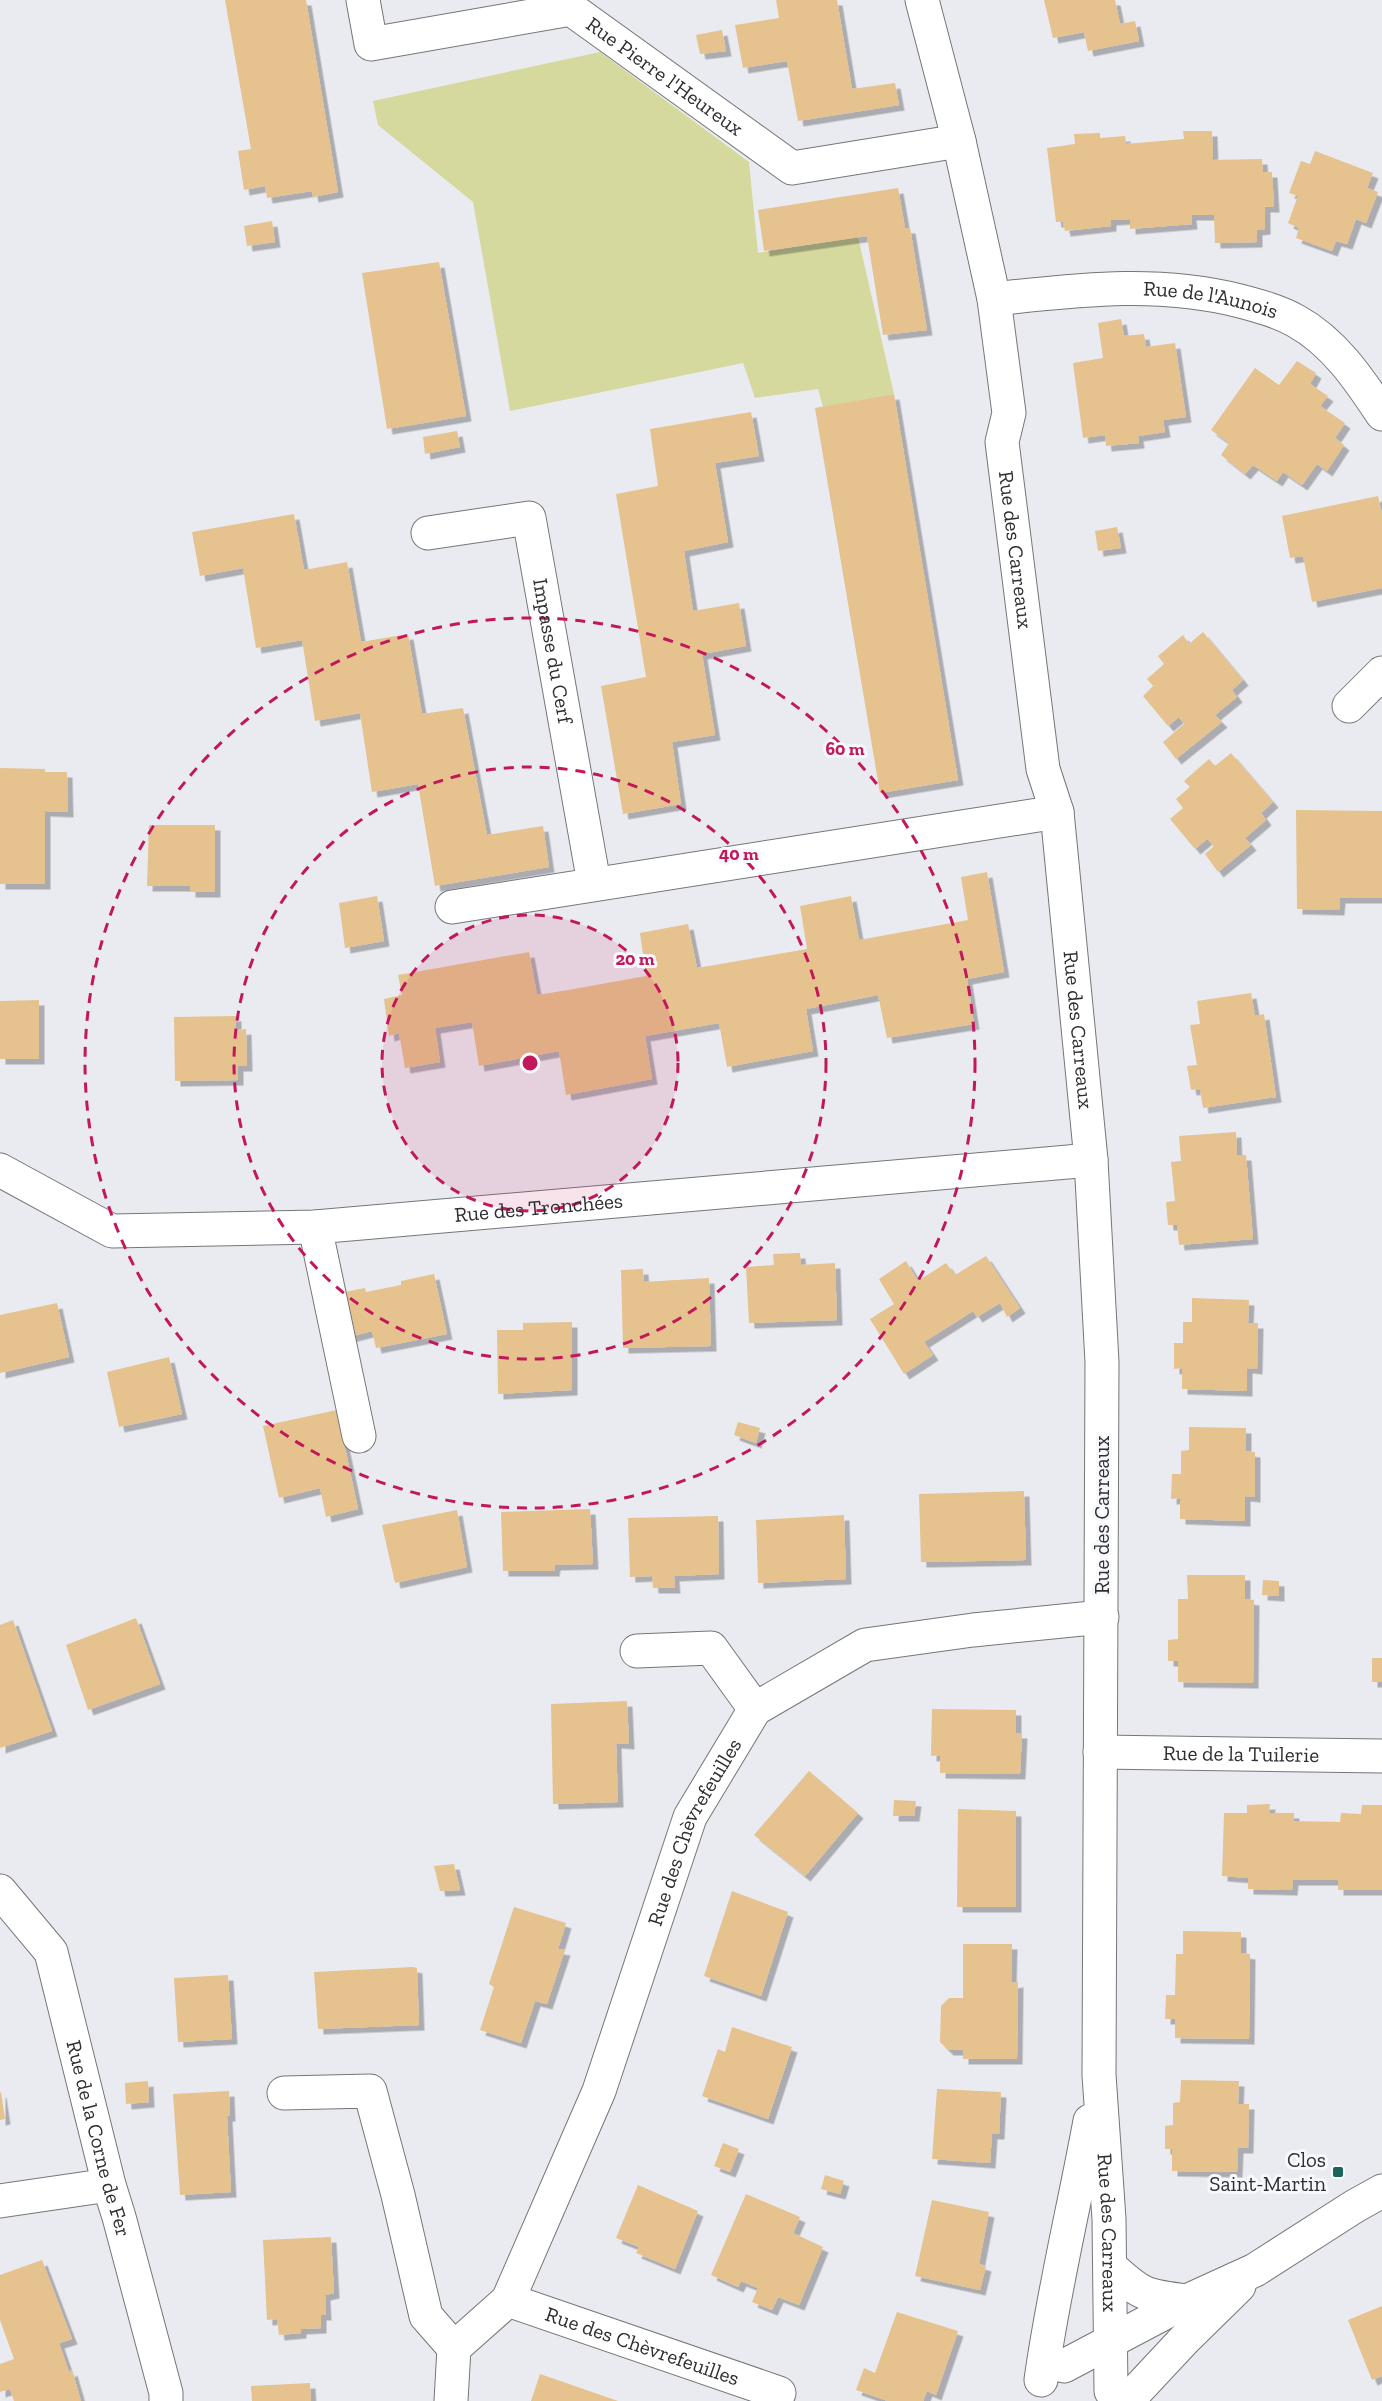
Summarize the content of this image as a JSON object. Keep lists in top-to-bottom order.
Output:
{
  "streets": {
    "street": [
      "Rue Pierre l'Heureux",
      "Rue de l'Aunois",
      "Rue des Carreaux",
      "Impasse du Cerf",
      "Rue des Tronchées",
      "Rue de la Tuilerie",
      "Rue des Chèvrefeuilles",
      "Rue de la Corne de Fer"
    ]
  },
  "crossings": [
    ["Rue Pierre l'Heureux", "Rue des Carreaux"],
    ["Rue de l'Aunois", "Rue des Carreaux"],
    ["Rue des Carreaux", "Rue des Tronchées"],
    ["Rue des Carreaux", "Rue de la Tuilerie"],
    ["Rue des Carreaux", "Rue des Chèvrefeuilles"]
  ],
  "places": {
    "transit": ["Clos Saint-Martin"]
  },
  "rings": ["60 m", "40 m", "20 m"]
}
